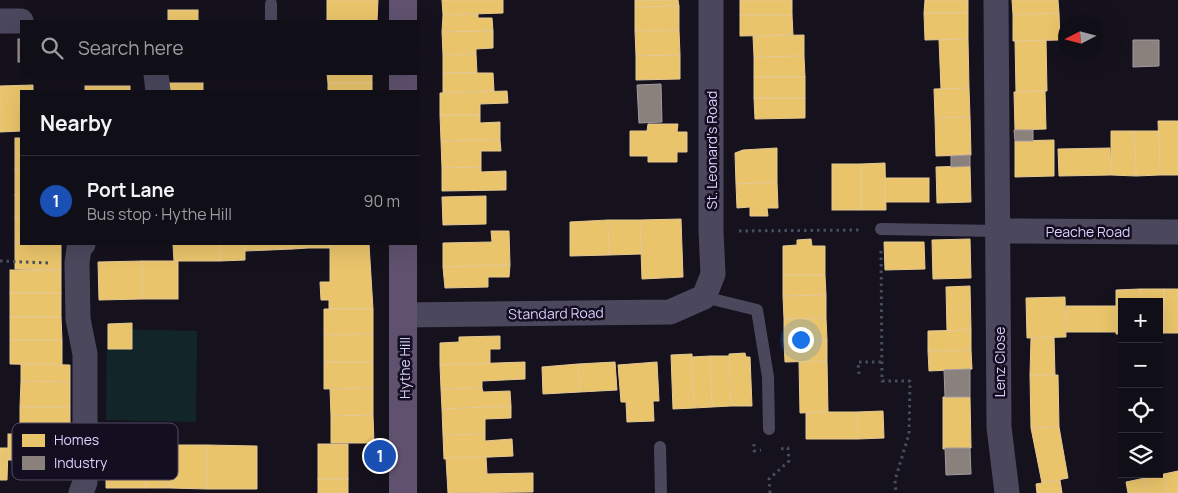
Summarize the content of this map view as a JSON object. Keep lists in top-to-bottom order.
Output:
{
  "streets": {
    "main road": ["Hythe Hill"],
    "street": [
      "St. Leonard's Road",
      "Peache Road",
      "Standard Road",
      "Lenz Close"
    ]
  },
  "crossings": [
    ["St. Leonard's Road", "Standard Road"],
    ["Peache Road", "Lenz Close"],
    ["Standard Road", "Hythe Hill"]
  ],
  "legend": ["Homes", "Industry"],
  "north": "left",
  "page": {
    "search": "Search here",
    "heading": "Nearby",
    "list": [
      {
        "mark": "1",
        "name": "Port Lane",
        "note": "Bus stop · Hythe Hill",
        "value": "90 m"
      }
    ],
    "map_buttons": ["+", "−"],
    "pins": "1"
  }
}
